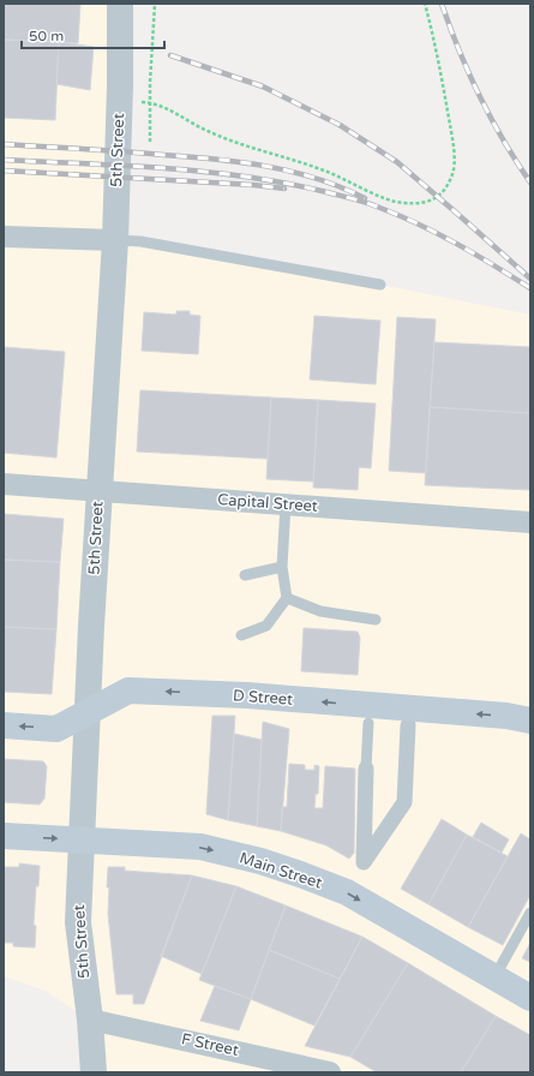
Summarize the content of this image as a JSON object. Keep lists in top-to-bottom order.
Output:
{
  "streets": {
    "main road": ["D Street", "Main Street"],
    "street": ["5th Street", "Capital Street", "F Street"]
  },
  "crossings": [
    ["5th Street", "Capital Street"],
    ["5th Street", "D Street"],
    ["5th Street", "Main Street"],
    ["5th Street", "F Street"]
  ],
  "one_way": ["D Street", "Main Street"],
  "scale_bar": "50 m"
}
